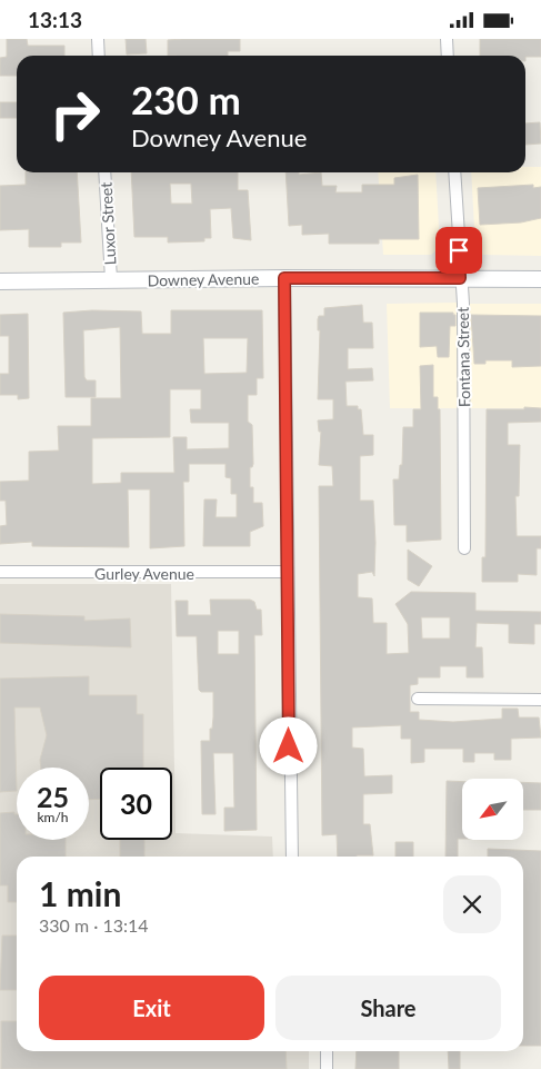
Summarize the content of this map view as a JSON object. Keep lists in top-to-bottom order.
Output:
{
  "streets": {
    "main road": ["Downey Avenue"],
    "street": ["Luxor Street", "Fontana Street", "Gurley Avenue"]
  },
  "crossings": [
    ["Luxor Street", "Downey Avenue"],
    ["Downey Avenue", "Fontana Street"]
  ],
  "north": "bottom left",
  "page": {
    "status": "13:13",
    "turn": ["230 m", "Downey Avenue"],
    "speed": "25 km/h",
    "limit": "30",
    "heading": ["1 min", "330 m · 13:14"],
    "buttons": ["Exit", "Share"]
  }
}
